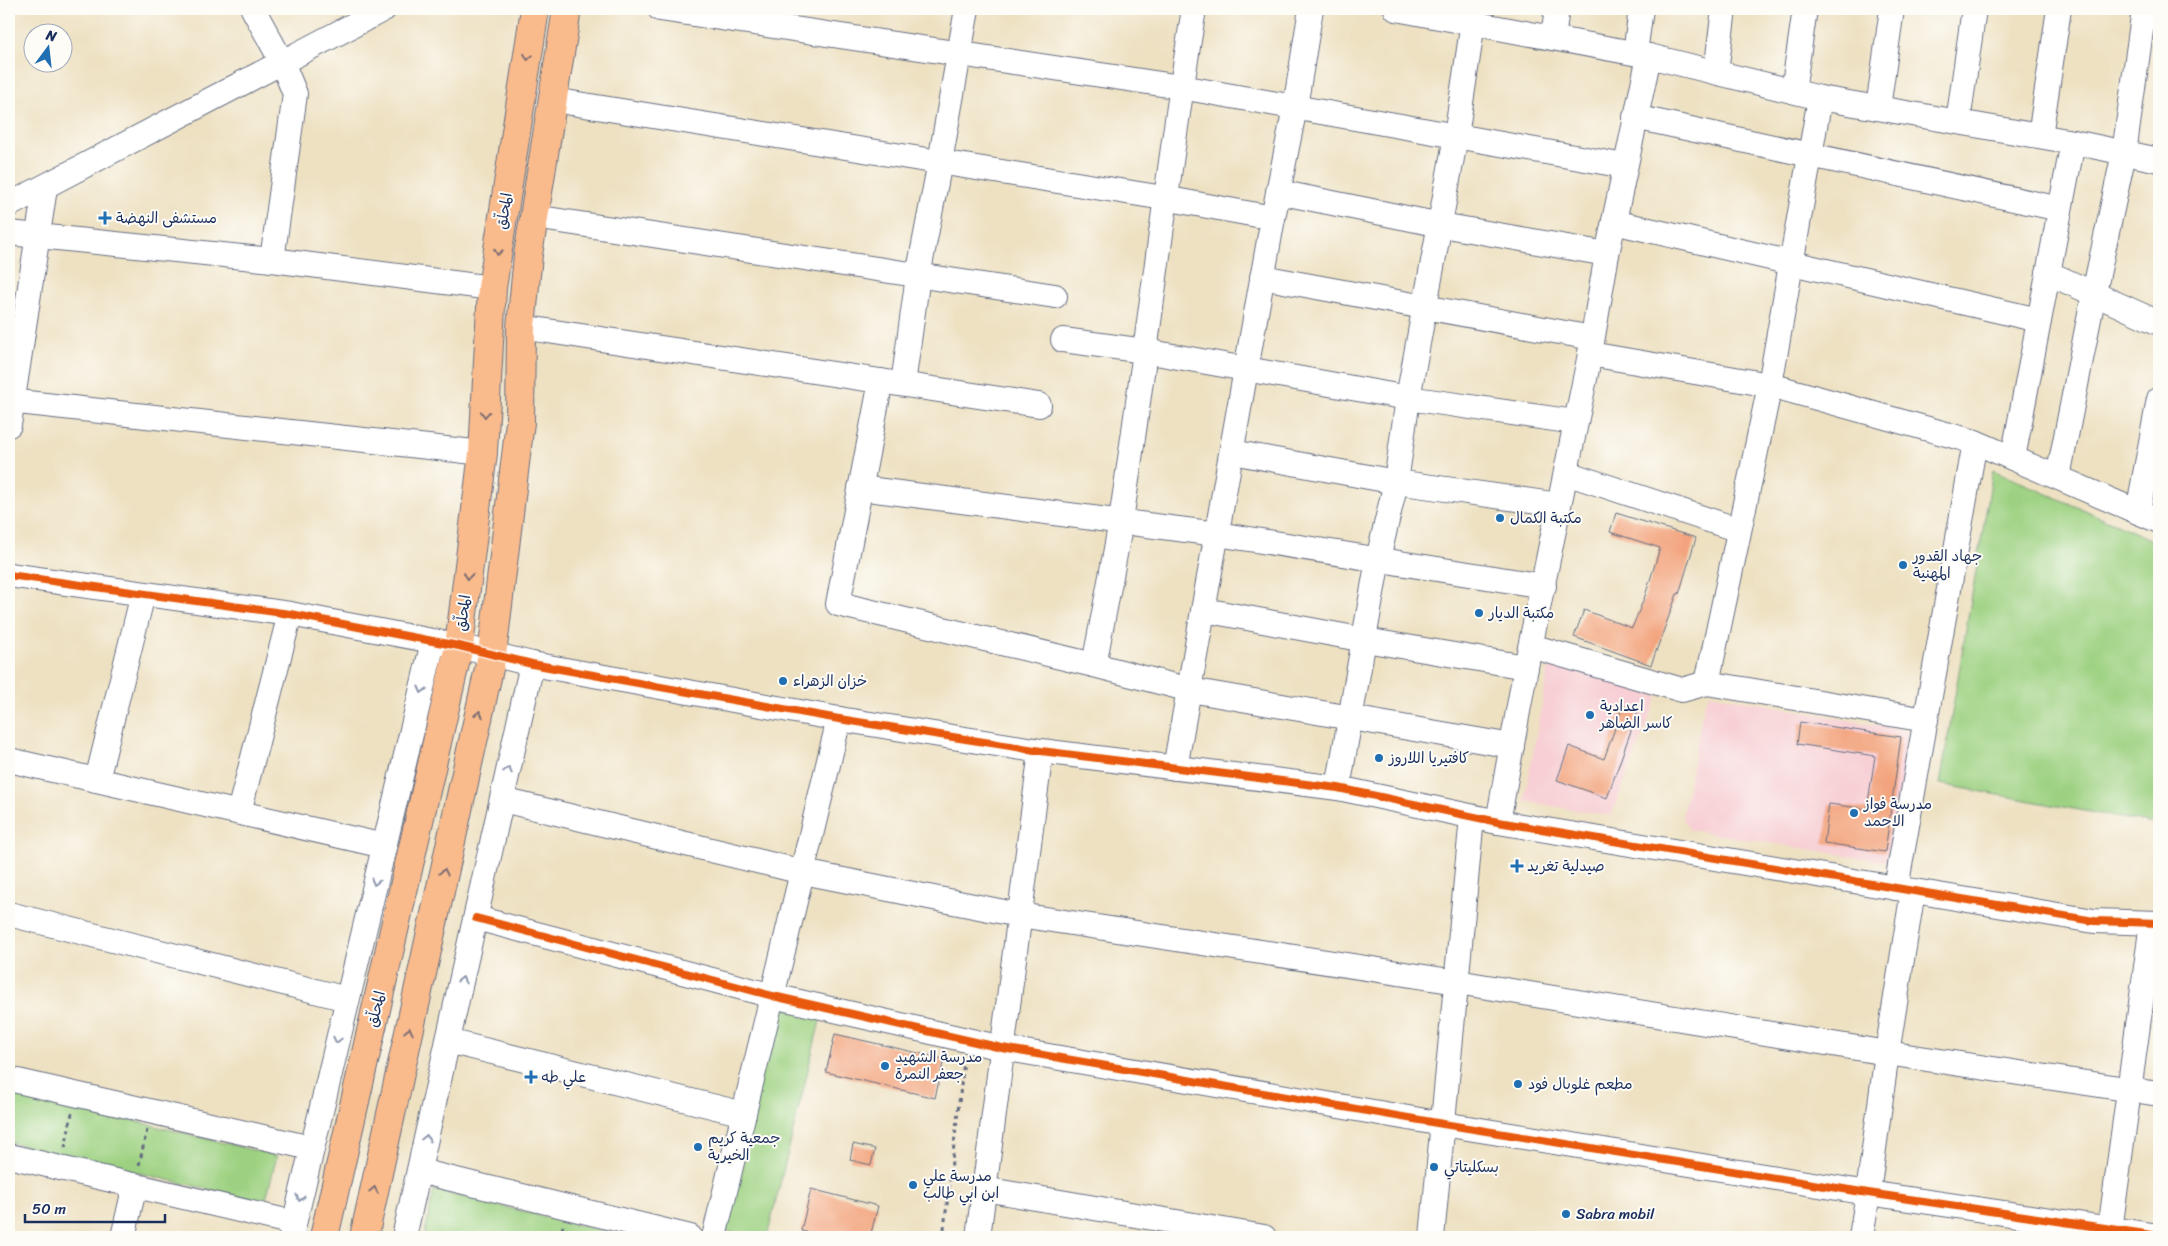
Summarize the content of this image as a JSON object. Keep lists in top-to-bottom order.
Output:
{
  "streets": {
    "highway": ["المحلّق"]
  },
  "places": {
    "health": ["مستشفى النهضة", "صيدلية تغريد", "علي طه"],
    "other": [
      "مكتبة الكمال",
      "جهاد القدور المهنية",
      "مكتبة الديار",
      "خزان الزهراء",
      "اعدادية كاسر الضاهر",
      "كافتيريا اللاروز",
      "مدرسة فواز الاحمد",
      "مدرسة الشهيد جعفر النمرة",
      "مطعم غلوبال فود",
      "جمعية كريم الخيرية",
      "بسكليتاتي",
      "مدرسة علي ابن ابي طالب",
      "Sabra mobil"
    ]
  },
  "scale_bar": "50 m",
  "north": "top"
}
